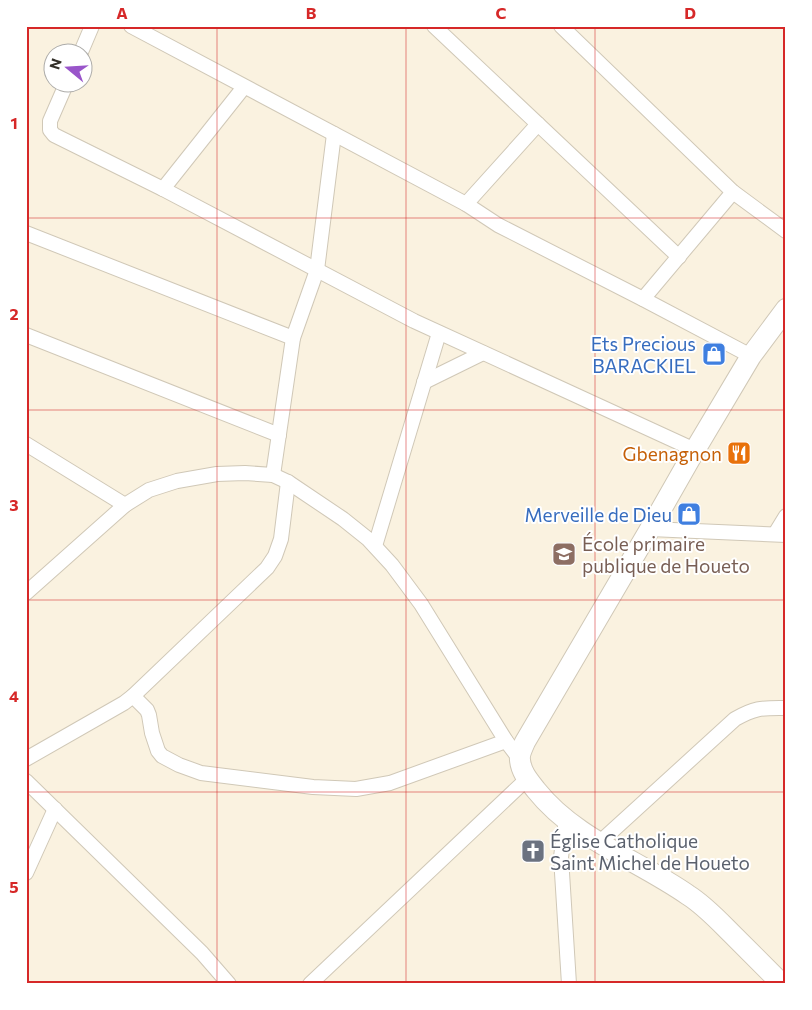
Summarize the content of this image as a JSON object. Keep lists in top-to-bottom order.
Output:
{
  "places": {
    "shop": ["Ets Precious BARACKIEL", "Merveille de Dieu"],
    "restaurant": ["Gbenagnon"],
    "school or university": ["École primaire publique de Houeto"],
    "church": ["Église Catholique Saint Michel de Houeto"]
  },
  "north": "left",
  "grid": {
    "columns": [
      "A",
      "B",
      "C",
      "D"
    ],
    "rows": [
      "1",
      "2",
      "3",
      "4",
      "5"
    ]
  }
}
